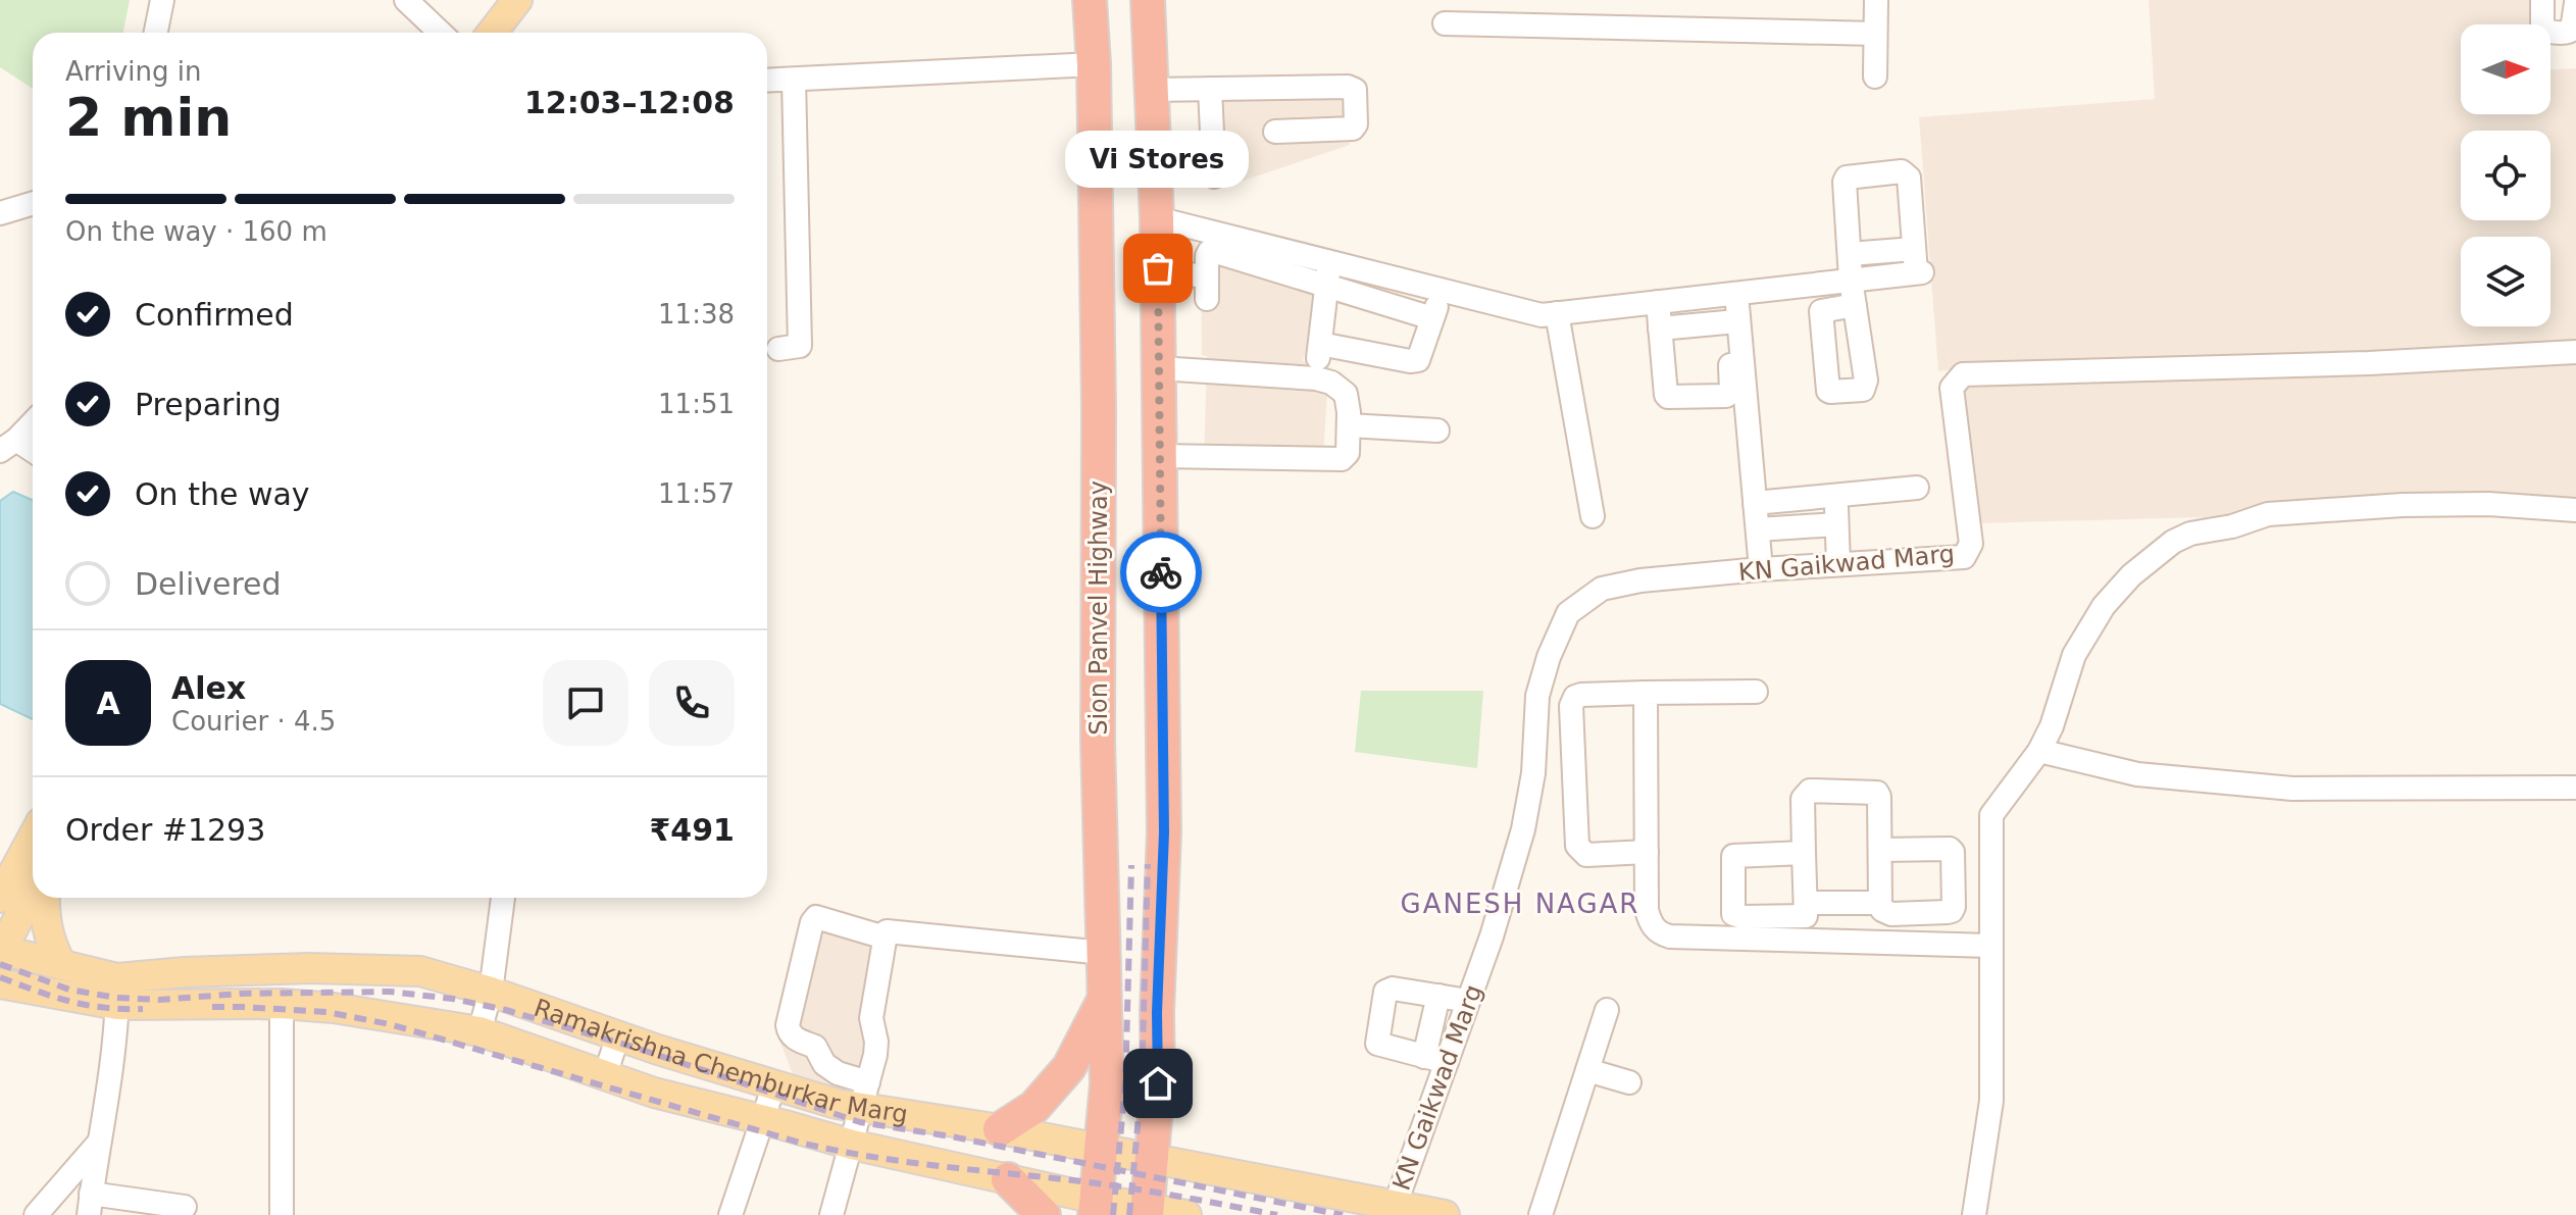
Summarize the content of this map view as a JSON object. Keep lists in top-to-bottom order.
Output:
{
  "streets": {
    "highway": ["Sion Panvel Highway"],
    "main road": ["Ramakrishna Chemburkar Marg"],
    "street": ["KN Gaikwad Marg"]
  },
  "crossings": [
    ["KN Gaikwad Marg", "Ramakrishna Chemburkar Marg"],
    ["Sion Panvel Highway", "Ramakrishna Chemburkar Marg"]
  ],
  "districts": ["GANESH NAGAR"],
  "places": ["Vi Stores"],
  "north": "right",
  "page": {
    "heading": ["2 min", "Arriving in", "12:03–12:08"],
    "panel": [
      "Alex",
      "Courier · 4.5",
      "Order #1293",
      "₹491"
    ],
    "bubble": "Vi Stores",
    "bar": "On the way · 160 m",
    "list": [
      ["Confirmed", "11:38"],
      ["Preparing", "11:51"],
      ["On the way", "11:57"],
      "Delivered"
    ],
    "round": "A"
  }
}
